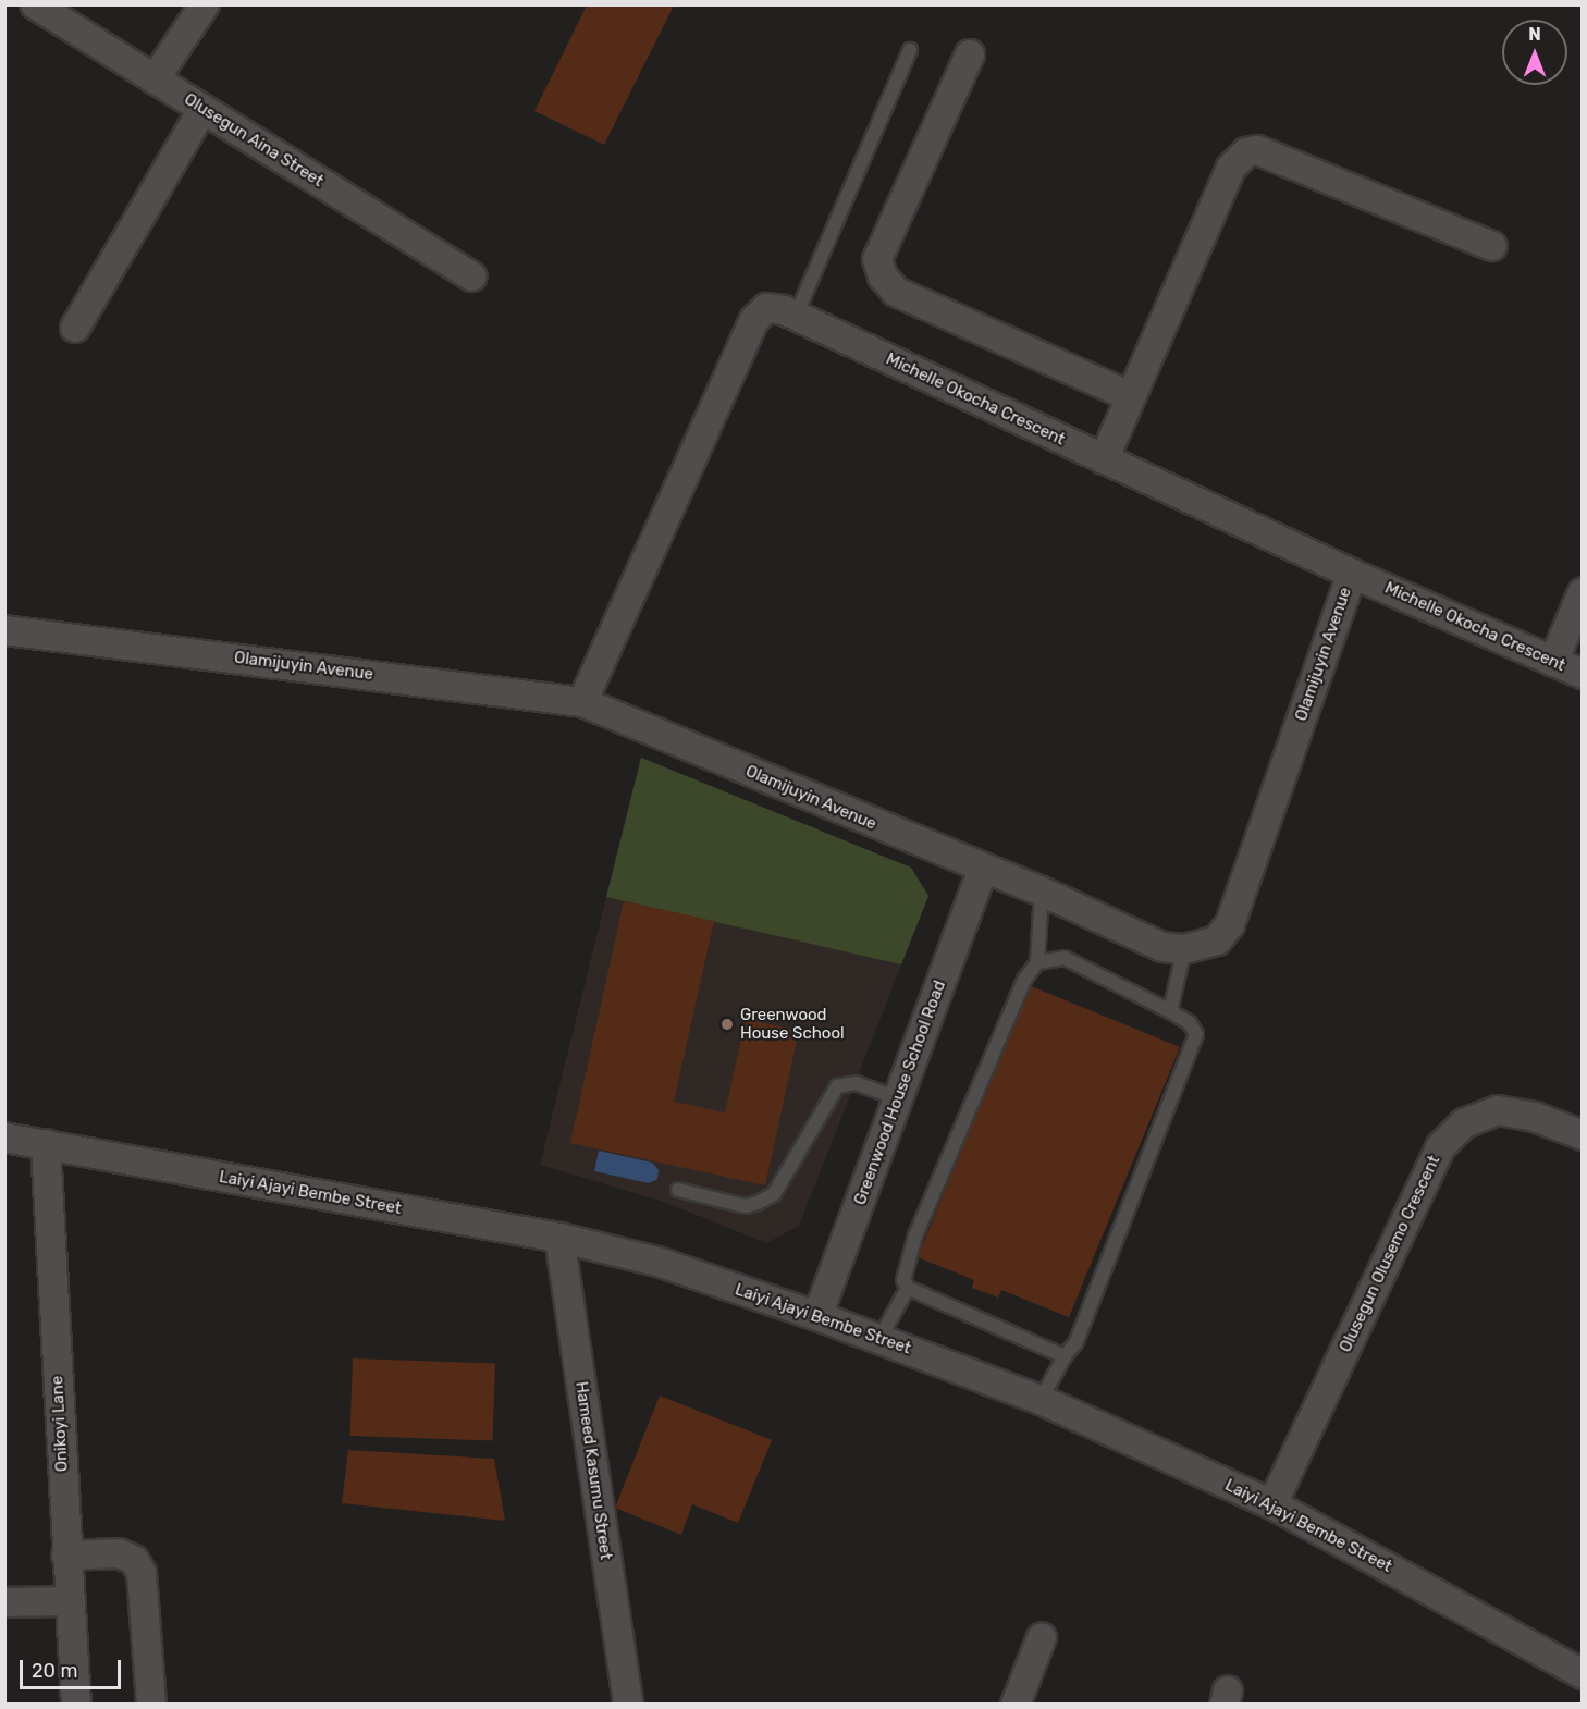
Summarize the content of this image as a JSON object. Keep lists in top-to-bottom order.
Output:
{
  "streets": {
    "street": [
      "Olusegun Aina Street",
      "Michelle Okocha Crescent",
      "Olamijuyin Avenue",
      "Greenwood House School Road",
      "Laiyi Ajayi Bembe Street",
      "Olusegun Olusemo Crescent",
      "Onikoyi Lane",
      "Hameed Kasumu Street"
    ]
  },
  "crossings": [
    ["Michelle Okocha Crescent", "Olamijuyin Avenue"],
    ["Olamijuyin Avenue", "Greenwood House School Road"],
    ["Greenwood House School Road", "Laiyi Ajayi Bembe Street"],
    ["Laiyi Ajayi Bembe Street", "Olusegun Olusemo Crescent"],
    ["Laiyi Ajayi Bembe Street", "Onikoyi Lane"],
    ["Laiyi Ajayi Bembe Street", "Hameed Kasumu Street"]
  ],
  "places": ["Greenwood House School"],
  "scale_bar": "20 m",
  "north": "top"
}
